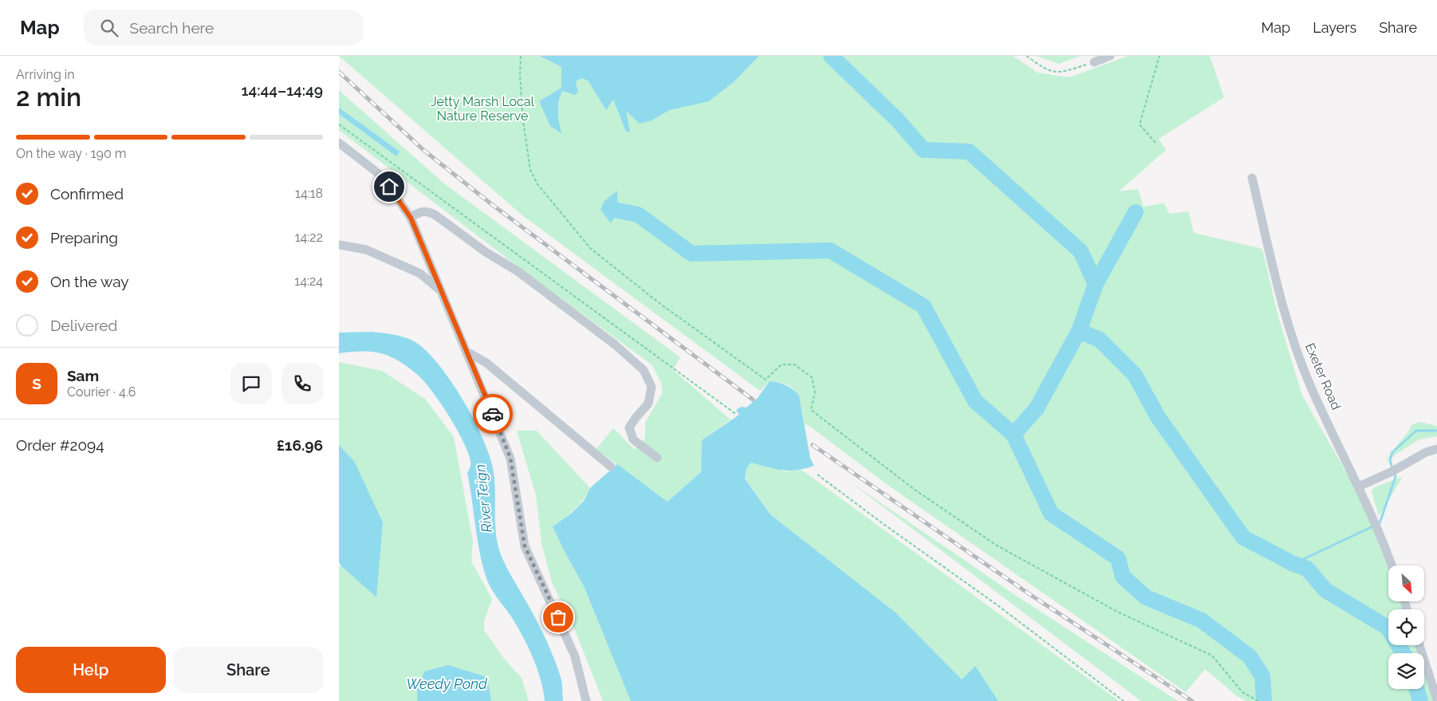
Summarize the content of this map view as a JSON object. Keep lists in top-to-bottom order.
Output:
{
  "streets": {
    "street": ["Exeter Road"]
  },
  "water": ["River Teign", "Weedy Pond"],
  "parks": ["Jetty Marsh Local Nature Reserve"],
  "north": "bottom right",
  "page": {
    "header": "Map",
    "search": "Search here",
    "nav": ["Map", "Layers", "Share"],
    "heading": ["2 min", "Arriving in", "14:44–14:49"],
    "panel": [
      "Sam",
      "Courier · 4.6",
      "Order #2094",
      "£16.96"
    ],
    "bar": "On the way · 190 m",
    "list": [
      ["Confirmed", "14:18"],
      ["Preparing", "14:22"],
      ["On the way", "14:24"],
      "Delivered"
    ],
    "round": "S",
    "buttons": ["Help", "Share"]
  }
}
